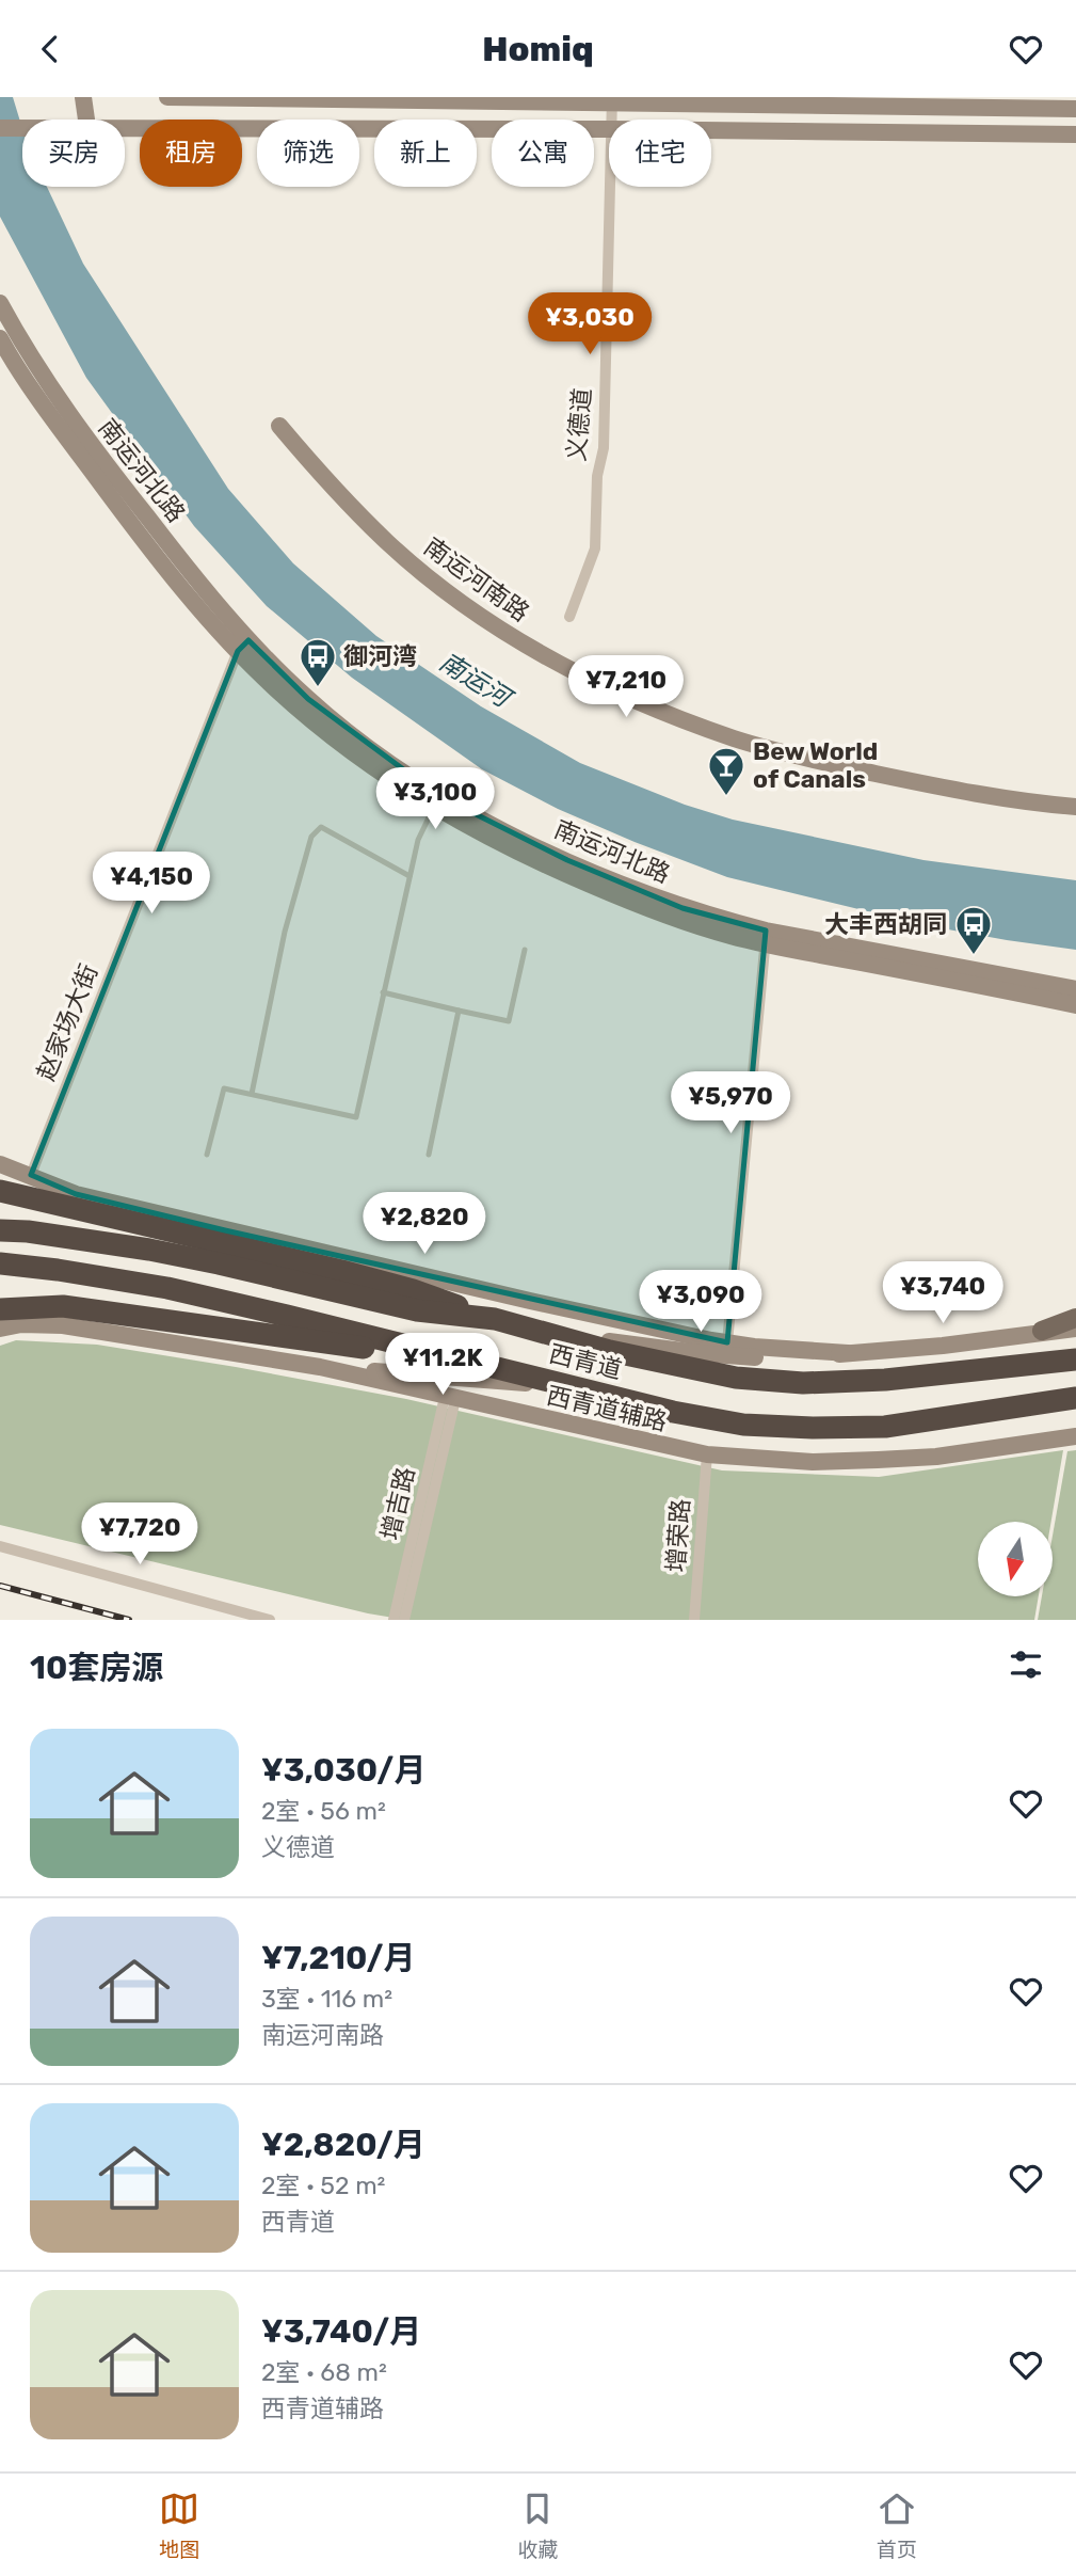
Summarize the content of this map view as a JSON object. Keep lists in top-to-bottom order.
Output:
{
  "streets": {
    "highway": ["西青道"],
    "street": [
      "义德道",
      "南运河北路",
      "南运河南路",
      "赵家场大街",
      "西青道辅路",
      "增吉路",
      "增荣路"
    ]
  },
  "crossings": [
    ["南运河北路", "赵家场大街"],
    ["西青道辅路", "增吉路"],
    ["西青道辅路", "增荣路"]
  ],
  "water": ["南运河"],
  "places": {
    "bus stop": ["御河湾", "大丰西胡同"],
    "bar": ["Bew World of Canals"]
  },
  "north": "bottom",
  "page": {
    "header": "Homiq",
    "chip": [
      "买房",
      "租房",
      "筛选",
      "新上",
      "公寓",
      "住宅"
    ],
    "price": [
      "¥3,030",
      "¥7,210",
      "¥3,100",
      "¥4,150",
      "¥5,970",
      "¥2,820",
      "¥3,740",
      "¥3,090",
      "¥11.2K",
      "¥7,720"
    ],
    "heading": "10套房源",
    "list": [
      {
        "name": "¥3,030/月",
        "note": "2室 · 56 m² · 义德道"
      },
      {
        "name": "¥7,210/月",
        "note": "3室 · 116 m² · 南运河南路"
      },
      {
        "name": "¥2,820/月",
        "note": "2室 · 52 m² · 西青道"
      },
      {
        "name": "¥3,740/月",
        "note": "2室 · 68 m² · 西青道辅路"
      }
    ],
    "tabs": ["地图", "收藏", "首页"]
  }
}
